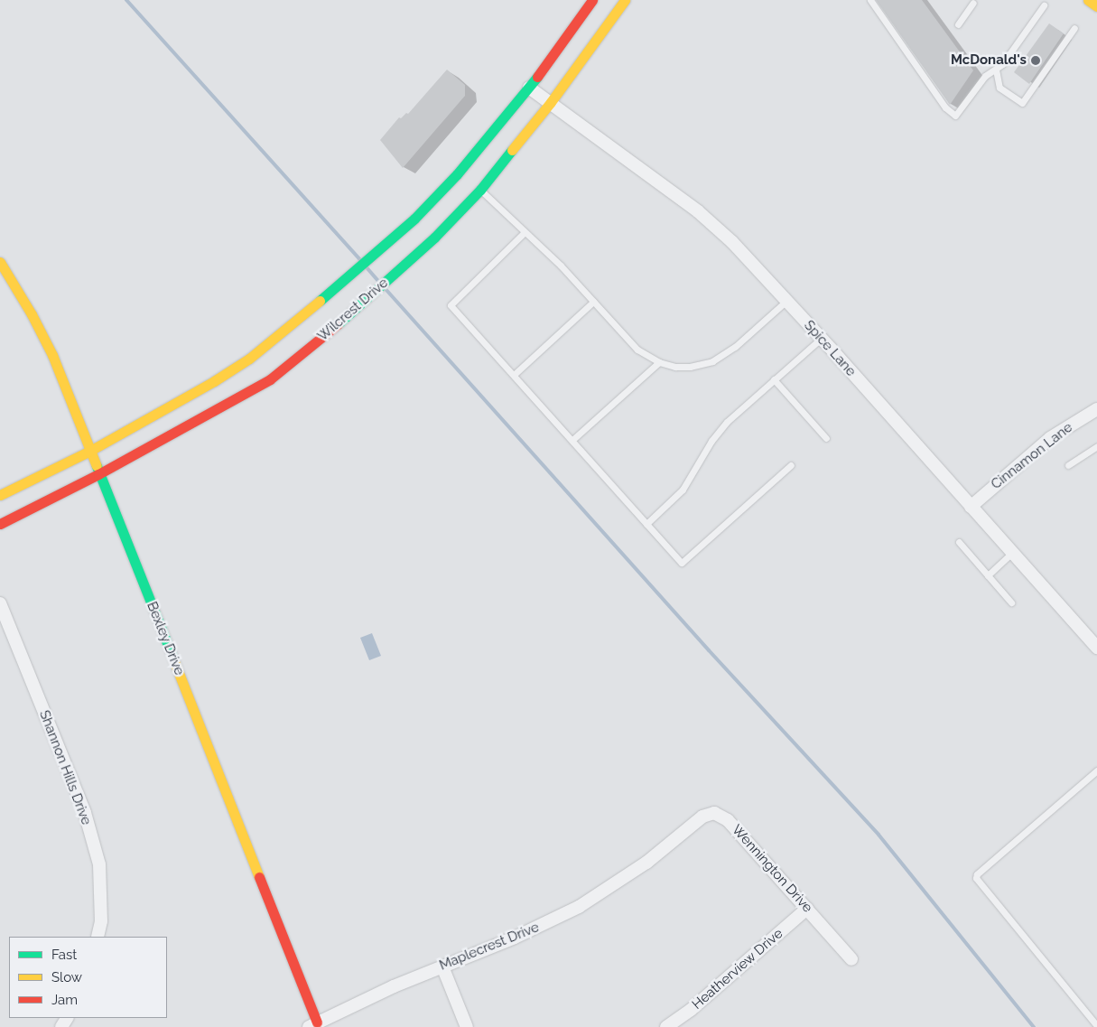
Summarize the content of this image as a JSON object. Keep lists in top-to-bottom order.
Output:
{
  "streets": {
    "main road": ["Wilcrest Drive", "Bexley Drive"],
    "street": [
      "Spice Lane",
      "Cinnamon Lane",
      "Shannon Hills Drive",
      "Wennington Drive",
      "Maplecrest Drive",
      "Heatherview Drive"
    ]
  },
  "crossings": [
    ["Wilcrest Drive", "Spice Lane"],
    ["Wilcrest Drive", "Bexley Drive"],
    ["Spice Lane", "Cinnamon Lane"],
    ["Bexley Drive", "Maplecrest Drive"],
    ["Wennington Drive", "Maplecrest Drive"],
    ["Wennington Drive", "Heatherview Drive"]
  ],
  "places": ["McDonald's"],
  "legend": ["Fast", "Slow", "Jam"]
}
